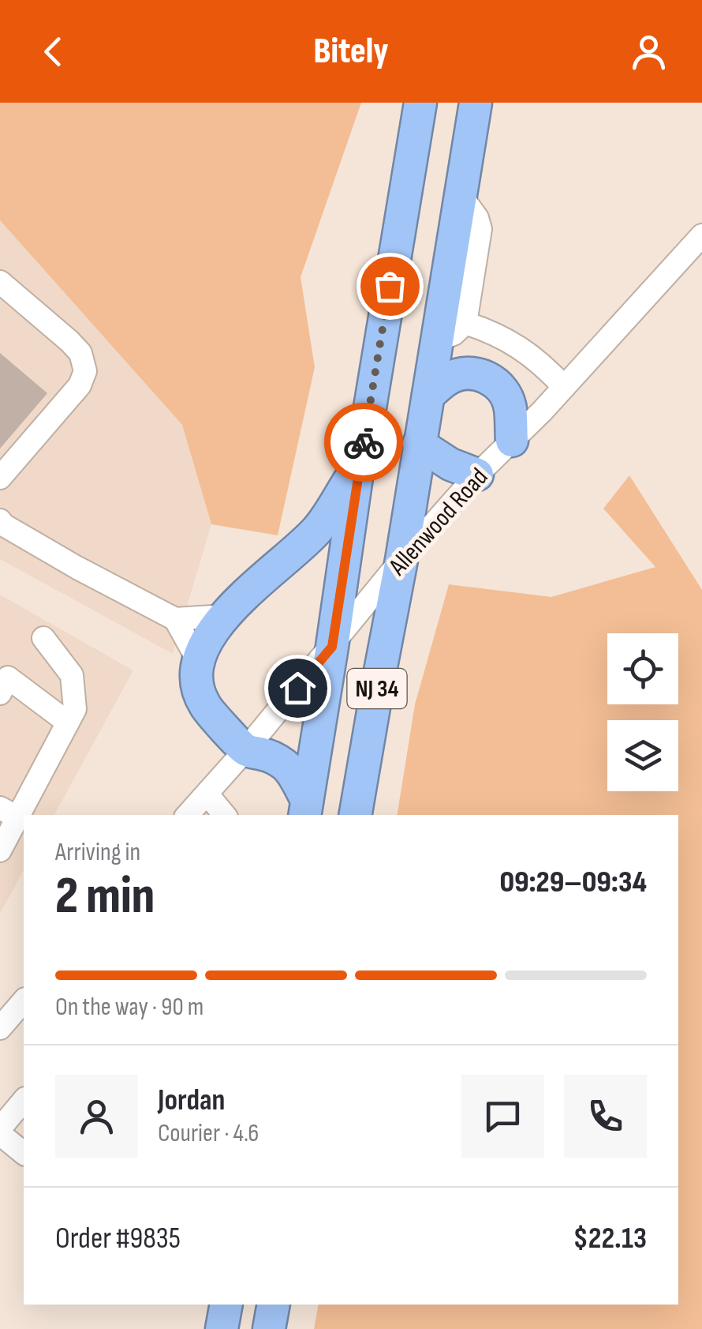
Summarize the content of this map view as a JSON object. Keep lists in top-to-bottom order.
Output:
{
  "streets": {
    "highway": ["NJ 34"],
    "street": ["Allenwood Road"]
  },
  "crossings": [
    ["Allenwood Road", "NJ 34"]
  ],
  "page": {
    "header": "Bitely",
    "heading": ["2 min", "Arriving in", "09:29–09:34"],
    "panel": [
      "Jordan",
      "Courier · 4.6",
      "Order #9835",
      "$22.13"
    ],
    "bar": "On the way · 90 m"
  }
}
